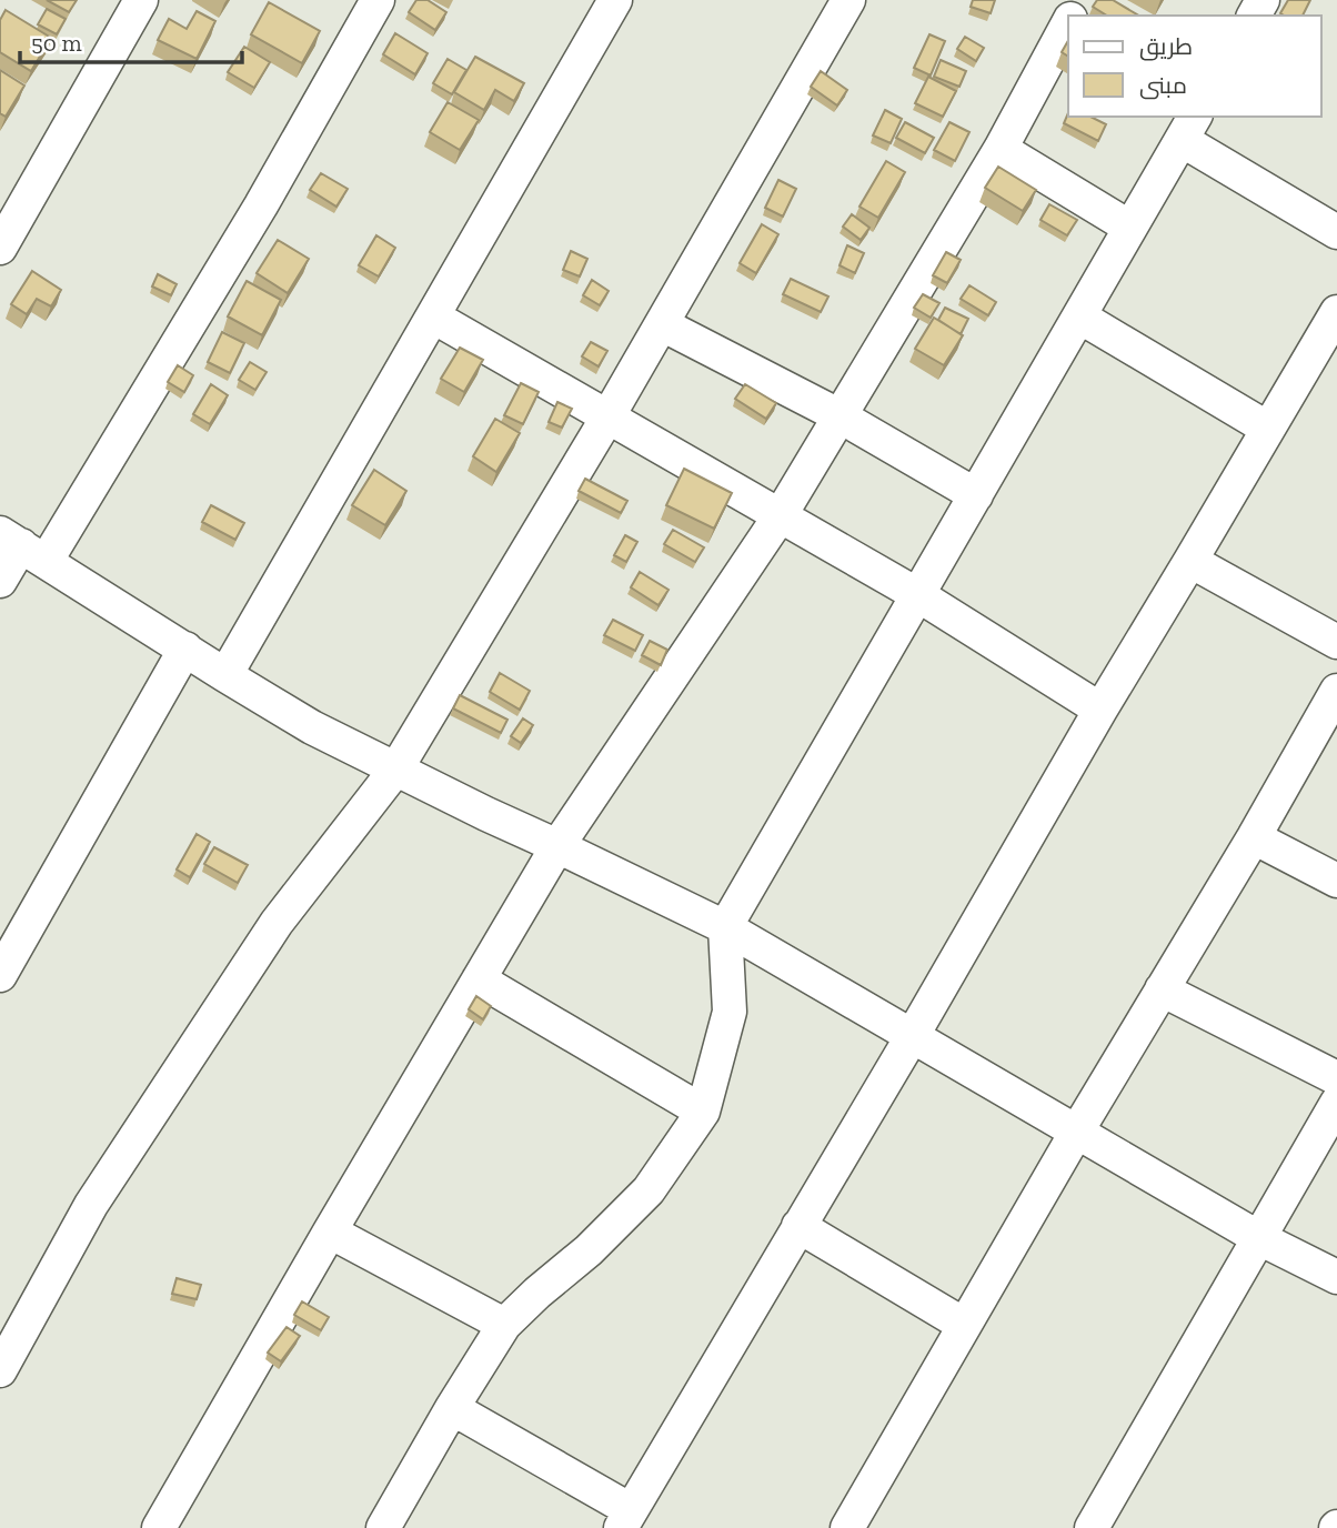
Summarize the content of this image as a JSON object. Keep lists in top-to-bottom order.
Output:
{
  "legend": ["طريق", "مبنى"],
  "scale_bar": "50 m"
}
